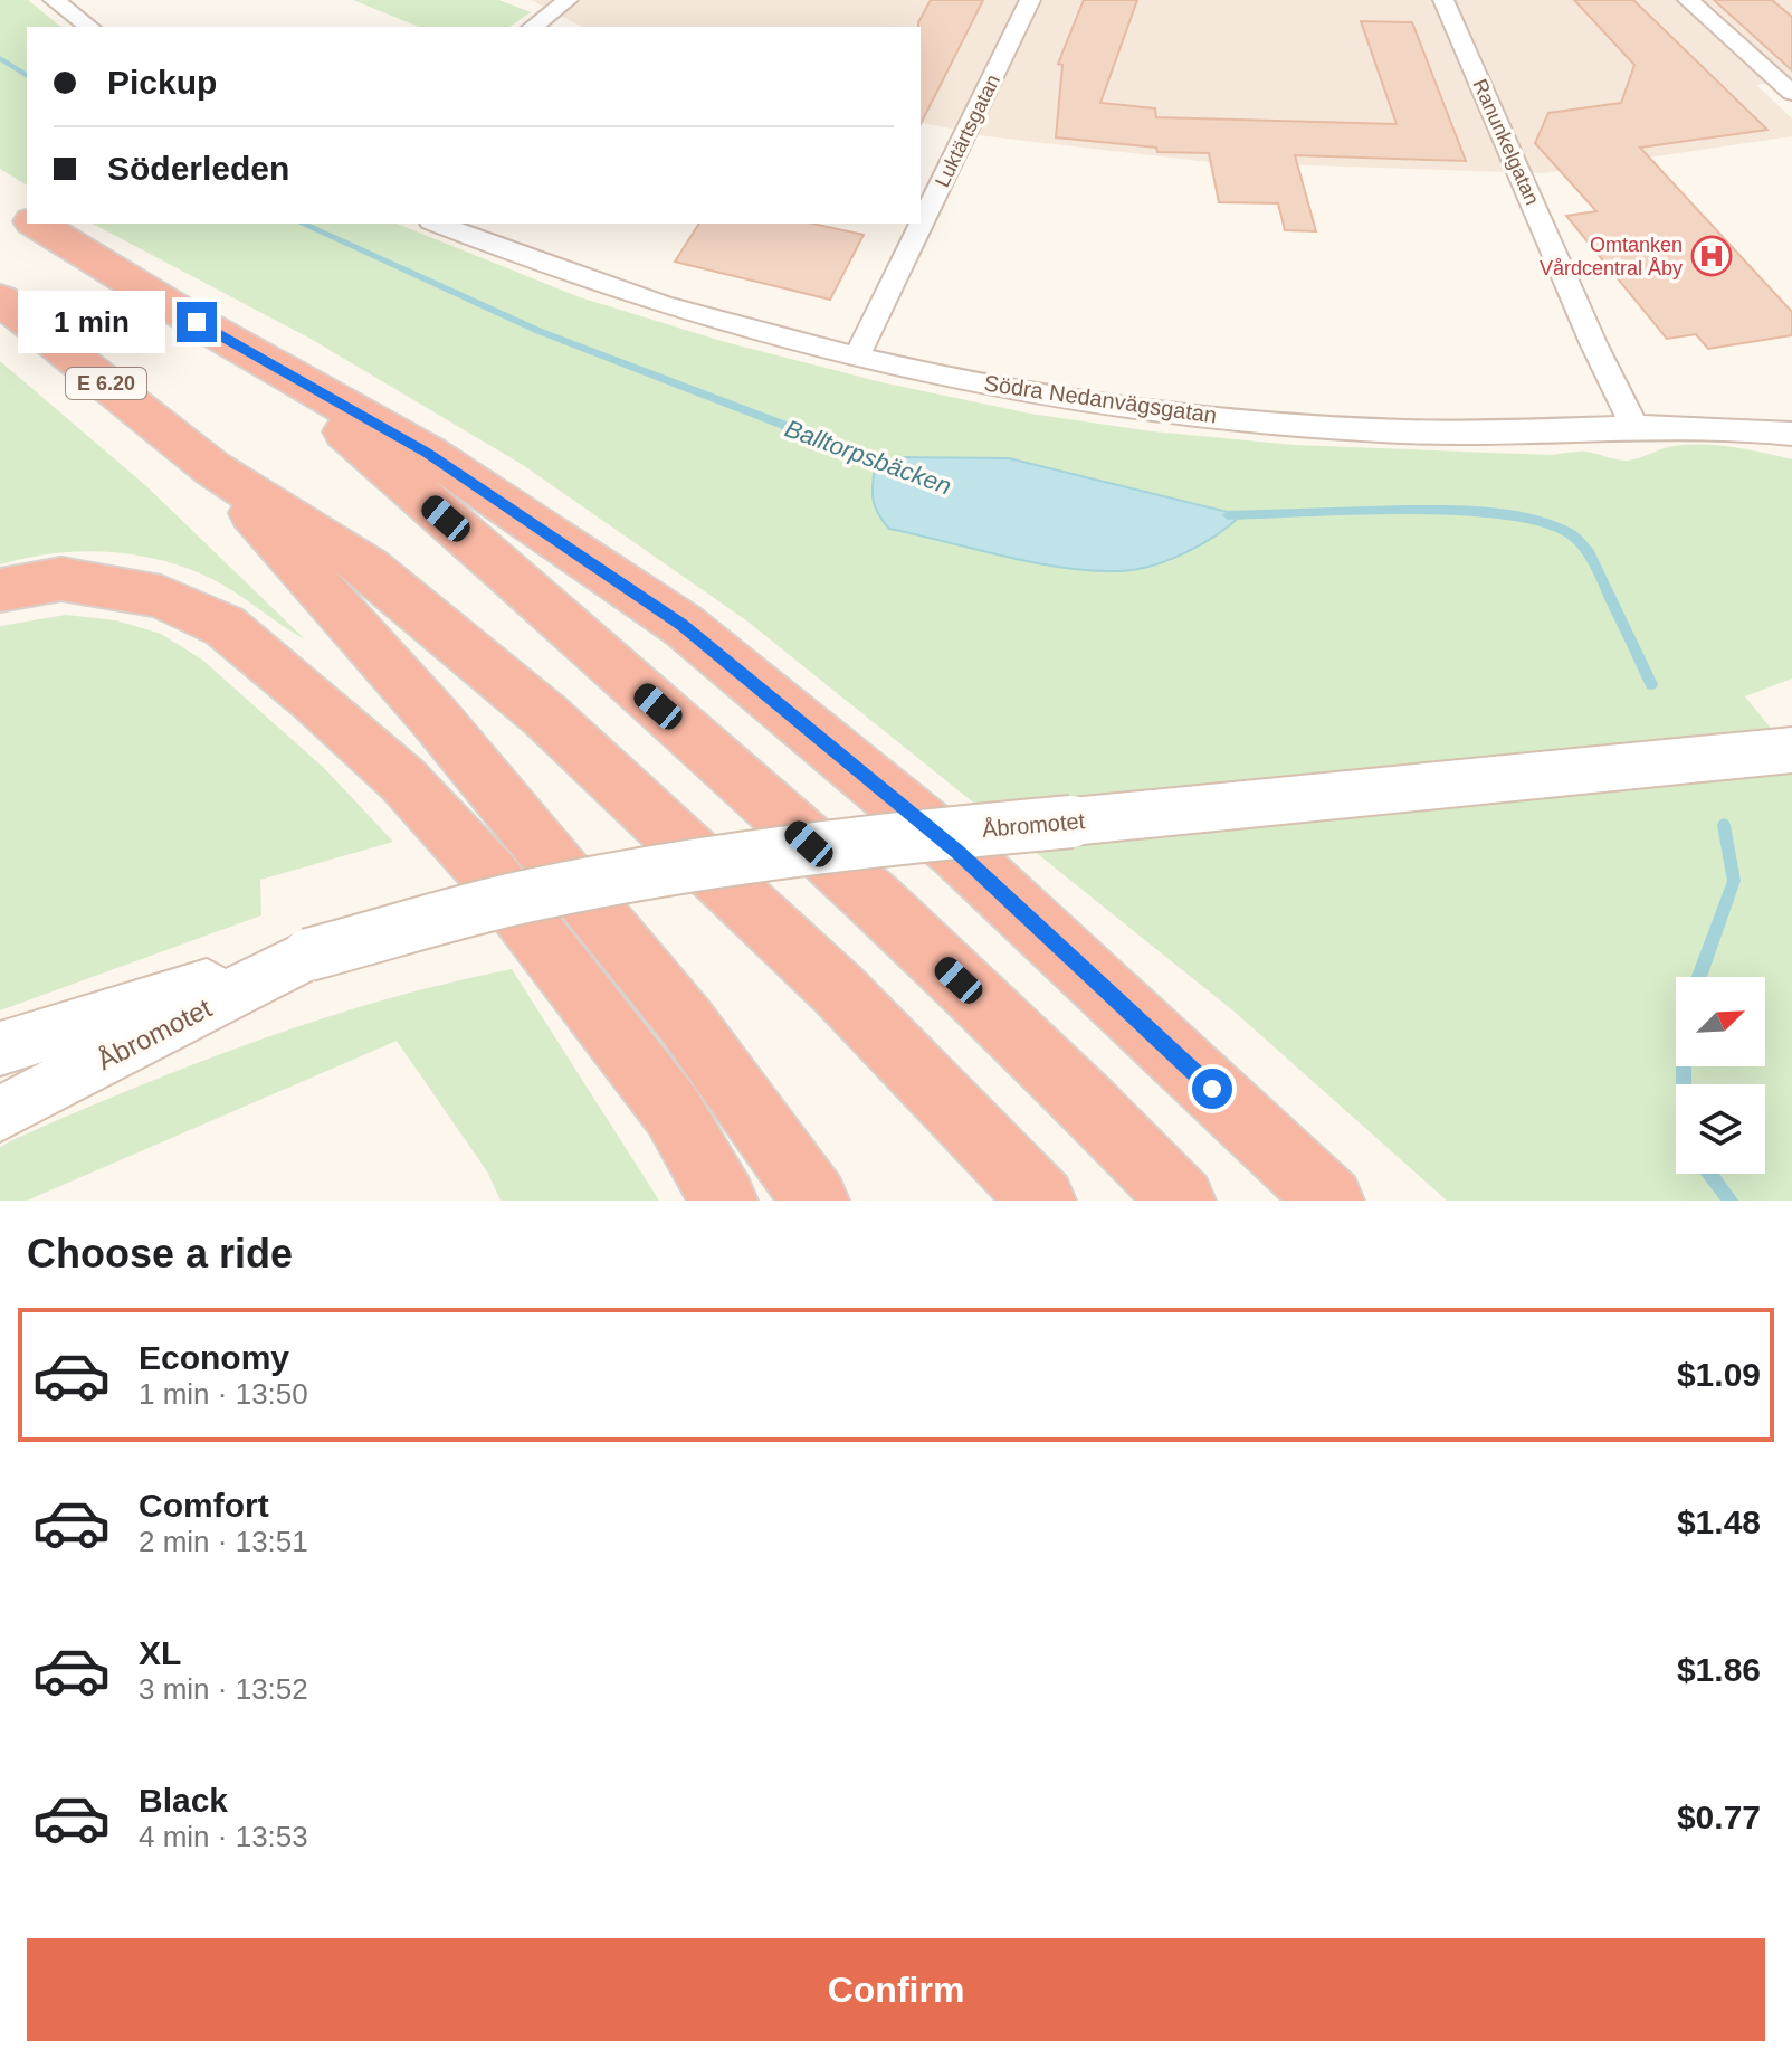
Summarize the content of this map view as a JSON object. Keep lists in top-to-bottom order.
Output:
{
  "streets": {
    "highway": ["E 6.20"],
    "main road": ["Åbromotet"],
    "street": ["Luktärtsgatan", "Ranunkelgatan", "Södra Nedanvägsgatan"]
  },
  "crossings": [
    ["Luktärtsgatan", "Södra Nedanvägsgatan"],
    ["Ranunkelgatan", "Södra Nedanvägsgatan"]
  ],
  "water": ["Balltorpsbäcken"],
  "places": {
    "hospital": ["Omtanken Vårdcentral Åby"]
  },
  "north": "top right",
  "page": {
    "banner": ["Pickup", "Söderleden"],
    "bubble": "1 min",
    "heading": "Choose a ride",
    "list": [
      {
        "name": "Economy",
        "note": "1 min · 13:50",
        "value": "$1.09"
      },
      {
        "name": "Comfort",
        "note": "2 min · 13:51",
        "value": "$1.48"
      },
      {
        "name": "XL",
        "note": "3 min · 13:52",
        "value": "$1.86"
      },
      {
        "name": "Black",
        "note": "4 min · 13:53",
        "value": "$0.77"
      }
    ],
    "buttons": "Confirm"
  }
}
